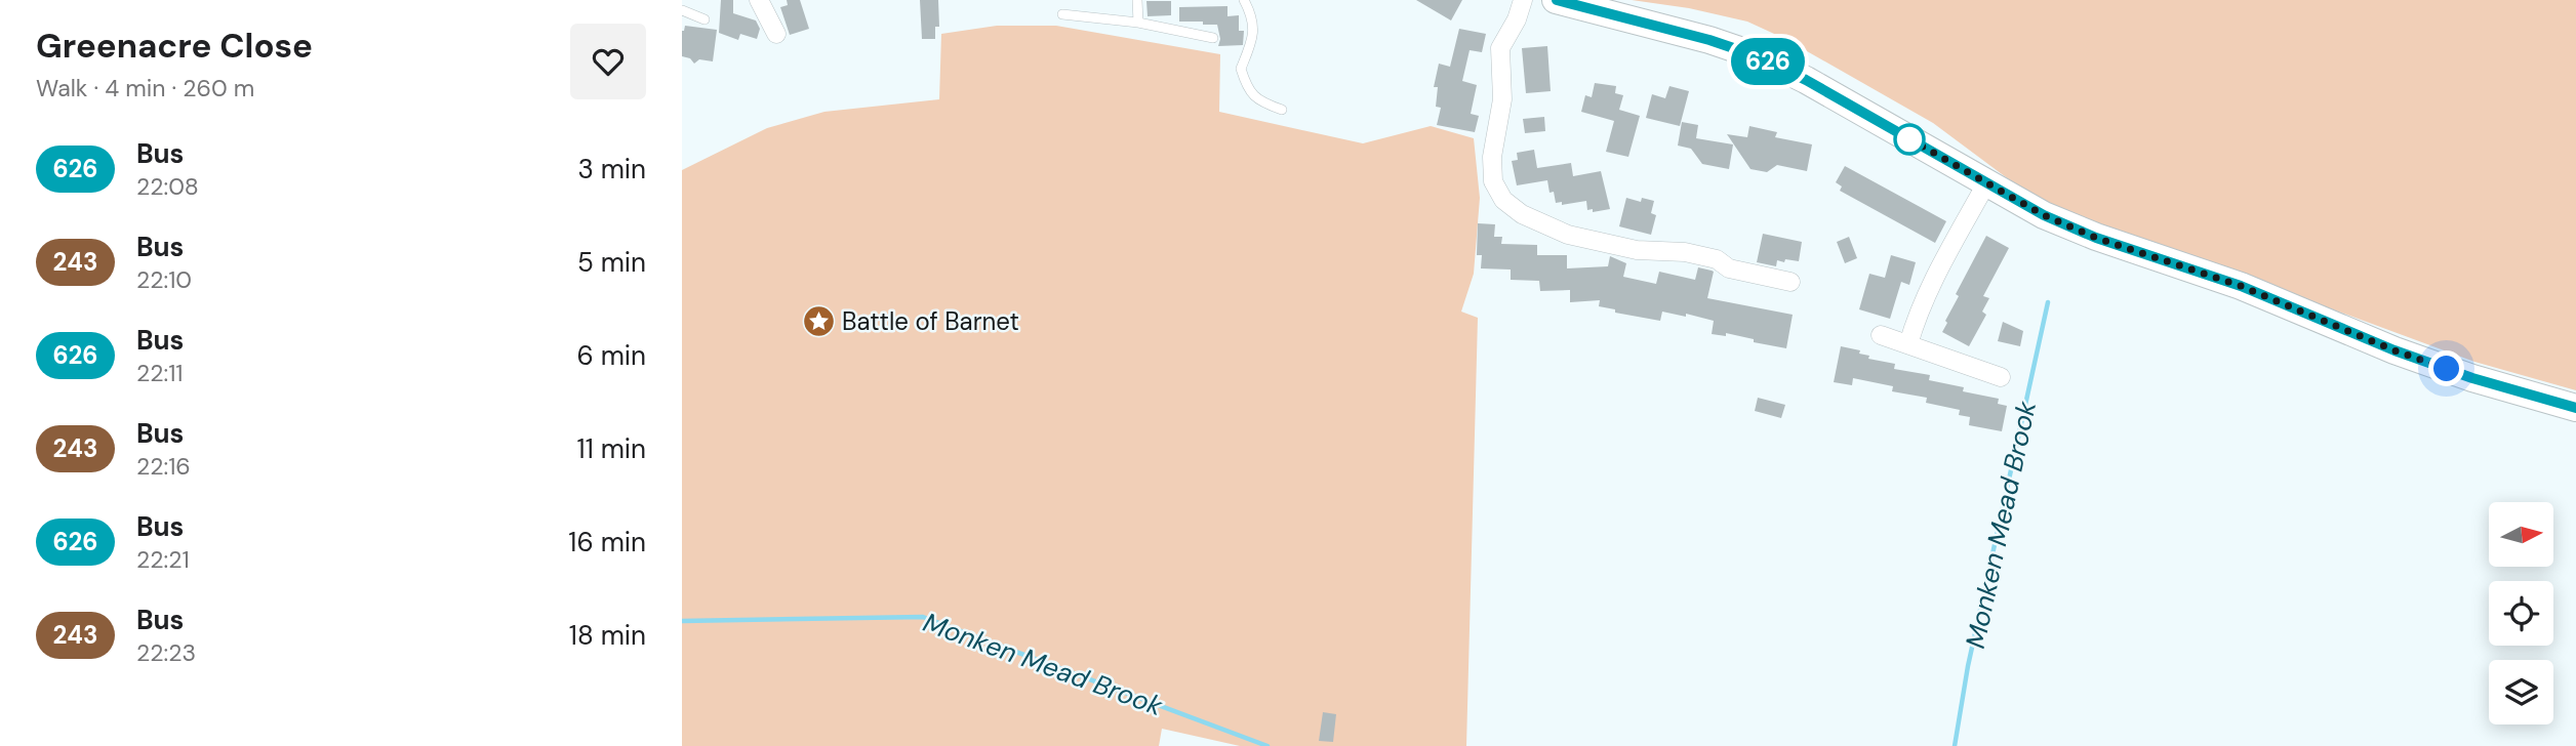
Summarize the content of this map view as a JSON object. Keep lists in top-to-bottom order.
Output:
{
  "water": ["Monken Mead Brook"],
  "places": {
    "place": ["Battle of Barnet"]
  },
  "lines": ["bus line 626"],
  "north": "right",
  "page": {
    "heading": ["Greenacre Close", "Walk · 4 min · 260 m"],
    "on_map": "626",
    "list": [
      {
        "mark": "626",
        "name": "Bus",
        "note": "22:08",
        "value": "3 min"
      },
      {
        "mark": "243",
        "name": "Bus",
        "note": "22:10",
        "value": "5 min"
      },
      {
        "mark": "626",
        "name": "Bus",
        "note": "22:11",
        "value": "6 min"
      },
      {
        "mark": "243",
        "name": "Bus",
        "note": "22:16",
        "value": "11 min"
      },
      {
        "mark": "626",
        "name": "Bus",
        "note": "22:21",
        "value": "16 min"
      },
      {
        "mark": "243",
        "name": "Bus",
        "note": "22:23",
        "value": "18 min"
      }
    ]
  }
}
